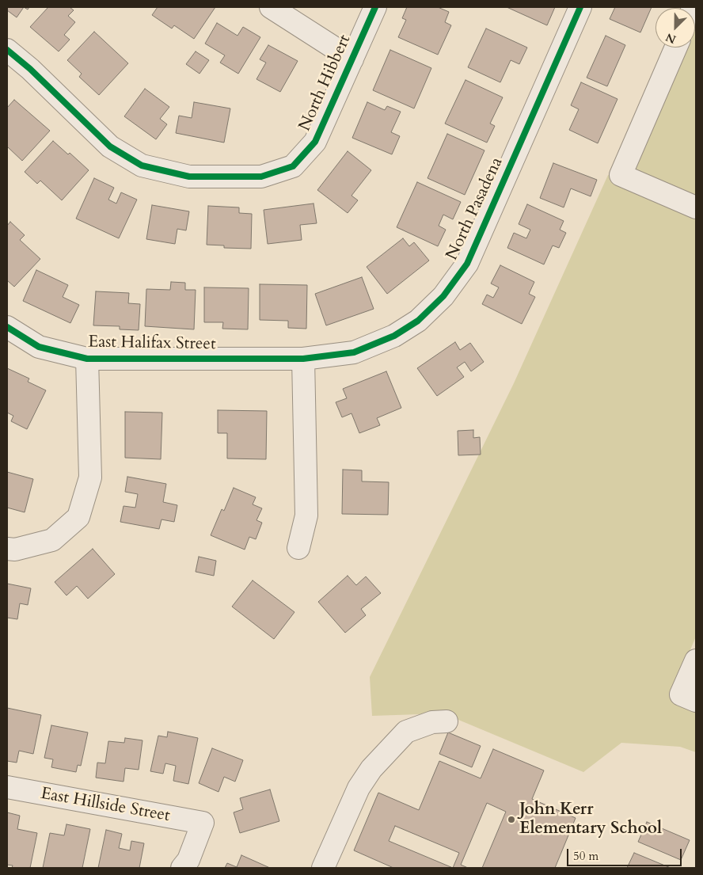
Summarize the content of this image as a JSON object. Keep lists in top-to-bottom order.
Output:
{
  "streets": {
    "street": [
      "North Hibbert",
      "North Pasadena",
      "East Halifax Street",
      "East Hillside Street"
    ]
  },
  "crossings": [
    ["North Pasadena", "East Halifax Street"]
  ],
  "places": ["John Kerr Elementary School"],
  "scale_bar": "50 m",
  "north": "bottom left"
}
